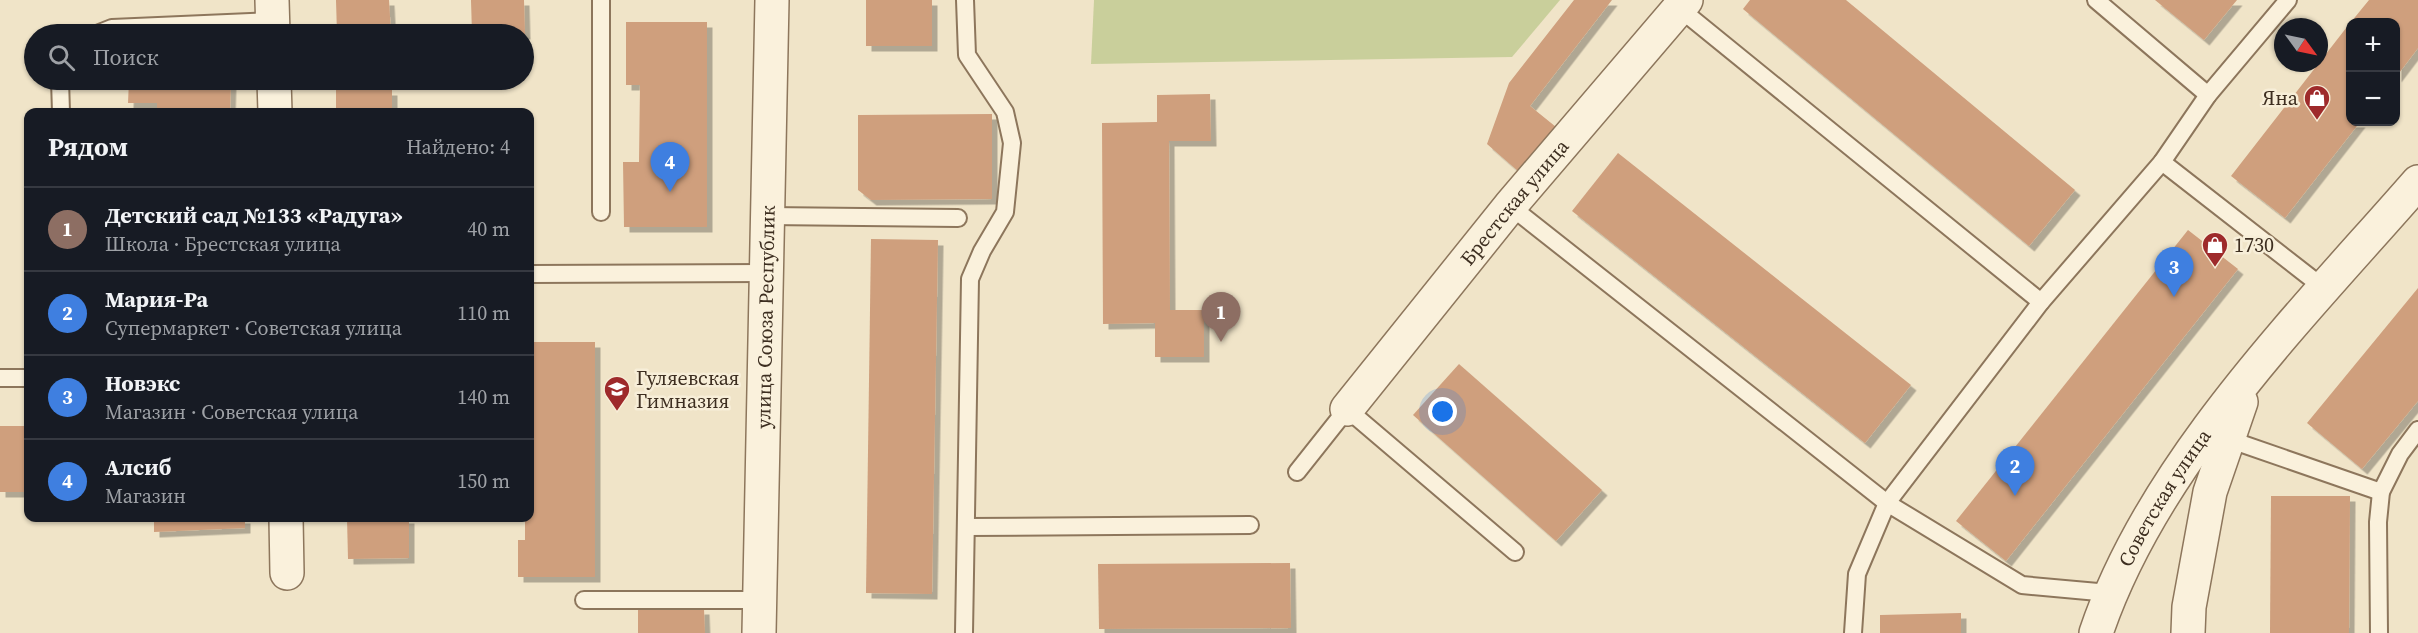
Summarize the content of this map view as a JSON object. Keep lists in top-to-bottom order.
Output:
{
  "streets": {
    "street": ["Брестская улица", "улица Союза Республик", "Советская улица"]
  },
  "places": {
    "shop": ["Яна", "1730"],
    "school or university": ["Гуляевская Гимназия"]
  },
  "north": "bottom right",
  "page": {
    "map_buttons": ["+", "−"],
    "search": "Поиск",
    "heading": ["Рядом", "Найдено: 4"],
    "pins": [
      "4",
      "3",
      "1",
      "2"
    ],
    "list": [
      {
        "mark": "1",
        "name": "Детский сад №133 «Радуга»",
        "note": "Школа · Брестская улица",
        "value": "40 m"
      },
      {
        "mark": "2",
        "name": "Мария-Ра",
        "note": "Супермаркет · Советская улица",
        "value": "110 m"
      },
      {
        "mark": "3",
        "name": "Новэкс",
        "note": "Магазин · Советская улица",
        "value": "140 m"
      },
      {
        "mark": "4",
        "name": "Алсиб",
        "note": "Магазин",
        "value": "150 m"
      }
    ]
  }
}
